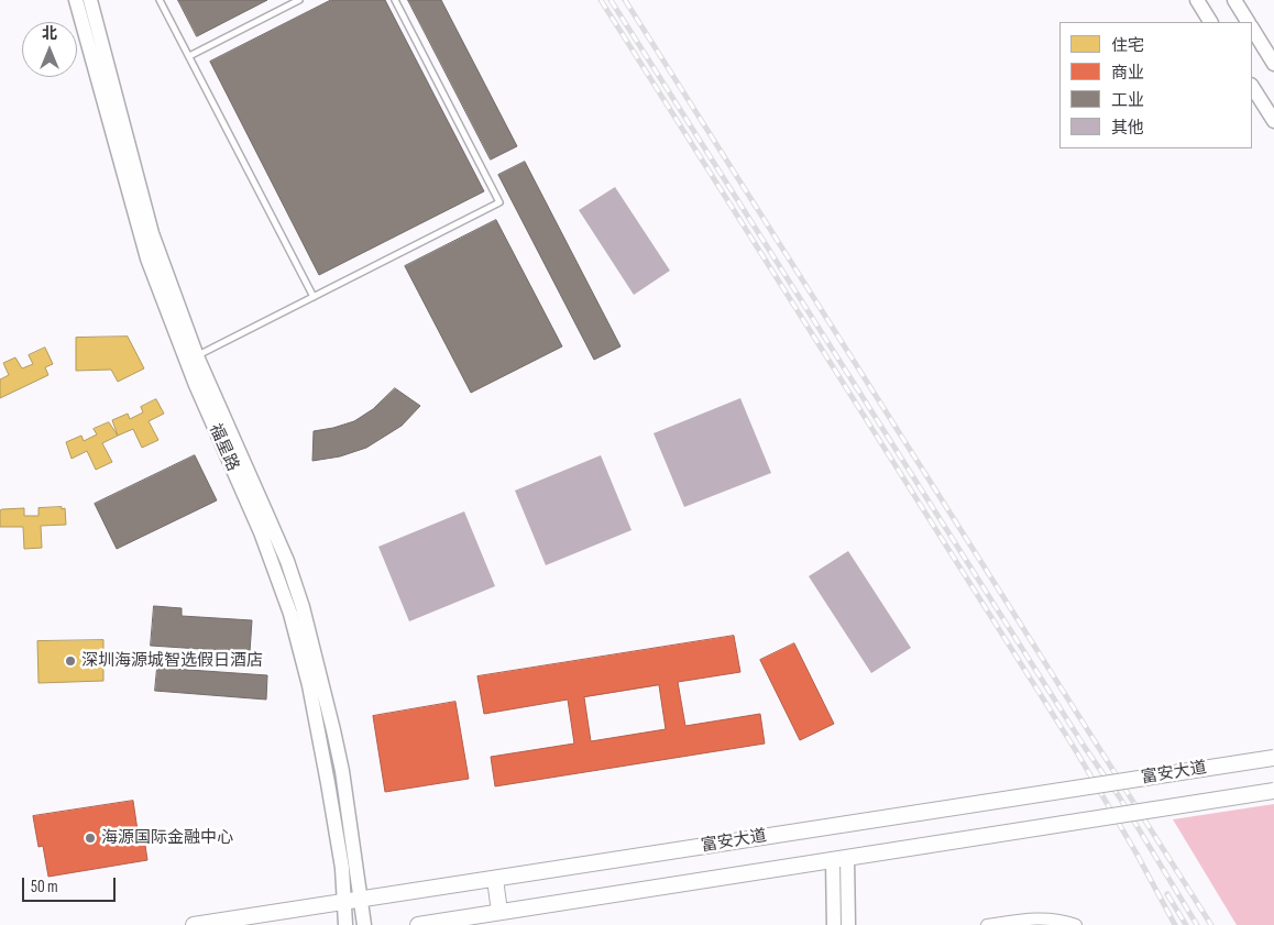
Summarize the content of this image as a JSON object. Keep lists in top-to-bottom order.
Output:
{
  "streets": {
    "main road": ["富安大道"],
    "street": ["福星路"]
  },
  "crossings": [
    ["福星路", "富安大道"]
  ],
  "places": ["深圳海源城智选假日酒店", "海源国际金融中心"],
  "legend": [
    "住宅",
    "商业",
    "工业",
    "其他"
  ],
  "scale_bar": "50 m",
  "north": "top"
}
